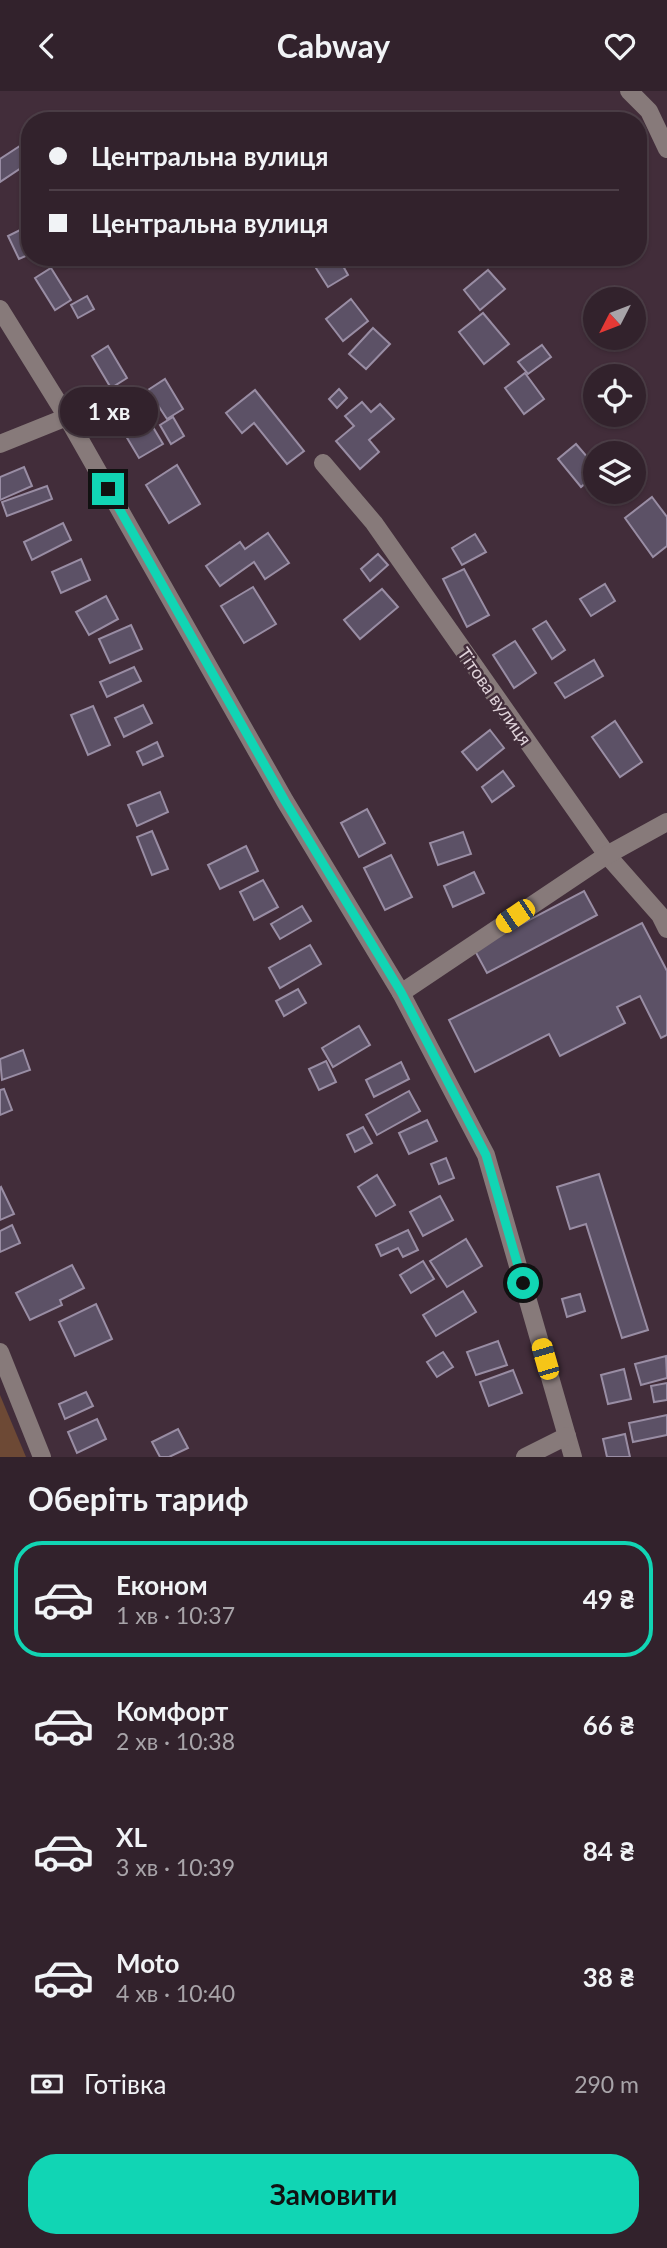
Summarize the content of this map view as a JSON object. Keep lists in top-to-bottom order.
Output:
{
  "streets": {
    "street": ["Тітова вулиця"]
  },
  "north": "bottom left",
  "page": {
    "header": "Cabway",
    "banner": ["Центральна вулиця", "Центральна вулиця"],
    "bubble": "1 хв",
    "heading": "Оберіть тариф",
    "list": [
      {
        "name": "Економ",
        "note": "1 хв · 10:37",
        "value": "49 ₴"
      },
      {
        "name": "Комфорт",
        "note": "2 хв · 10:38",
        "value": "66 ₴"
      },
      {
        "name": "XL",
        "note": "3 хв · 10:39",
        "value": "84 ₴"
      },
      {
        "name": "Moto",
        "note": "4 хв · 10:40",
        "value": "38 ₴"
      }
    ],
    "pay": ["Готівка", "290 m"],
    "buttons": "Замовити"
  }
}
